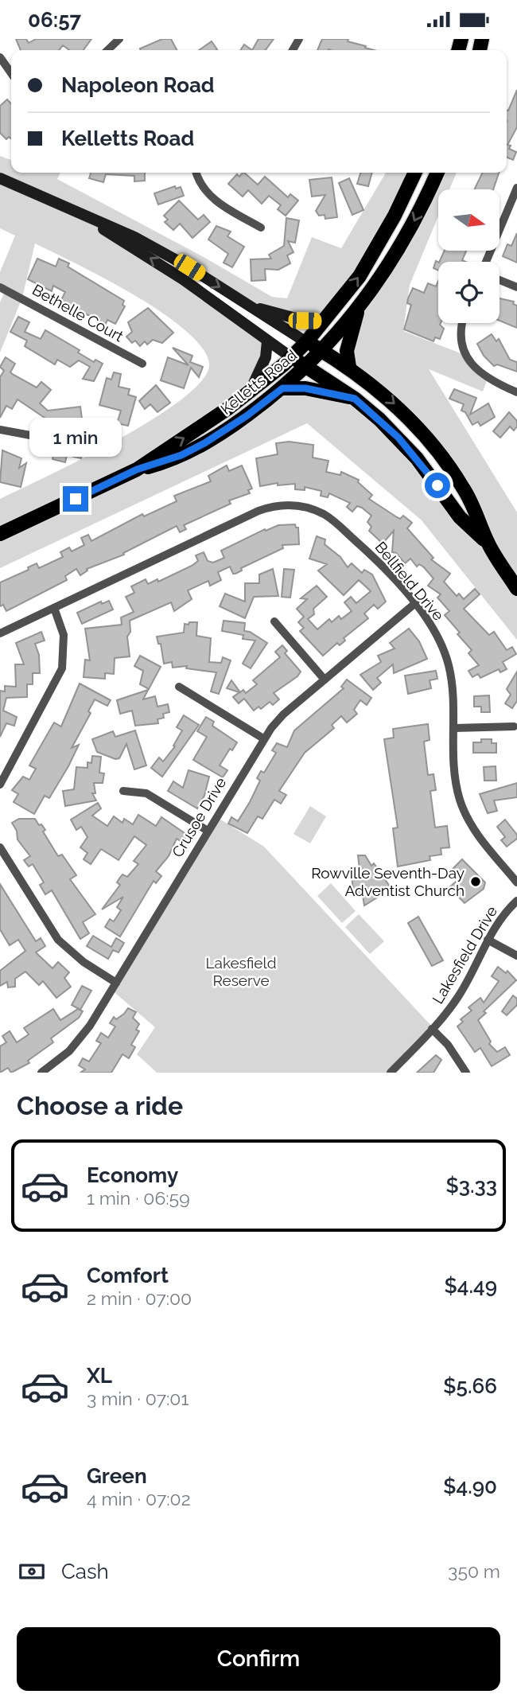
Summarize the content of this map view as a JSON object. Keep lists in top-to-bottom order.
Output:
{
  "streets": {
    "main road": ["Kelletts Road"],
    "street": [
      "Bethelle Court",
      "Bellfield Drive",
      "Crusoe Drive",
      "Lakesfield Drive"
    ]
  },
  "crossings": [
    ["Bellfield Drive", "Crusoe Drive"]
  ],
  "parks": ["Lakesfield Reserve"],
  "places": ["Rowville Seventh-Day Adventist Church"],
  "north": "right",
  "page": {
    "status": "06:57",
    "banner": ["Napoleon Road", "Kelletts Road"],
    "bubble": "1 min",
    "heading": "Choose a ride",
    "list": [
      {
        "name": "Economy",
        "note": "1 min · 06:59",
        "value": "$3.33"
      },
      {
        "name": "Comfort",
        "note": "2 min · 07:00",
        "value": "$4.49"
      },
      {
        "name": "XL",
        "note": "3 min · 07:01",
        "value": "$5.66"
      },
      {
        "name": "Green",
        "note": "4 min · 07:02",
        "value": "$4.90"
      }
    ],
    "pay": ["Cash", "350 m"],
    "buttons": "Confirm"
  }
}
